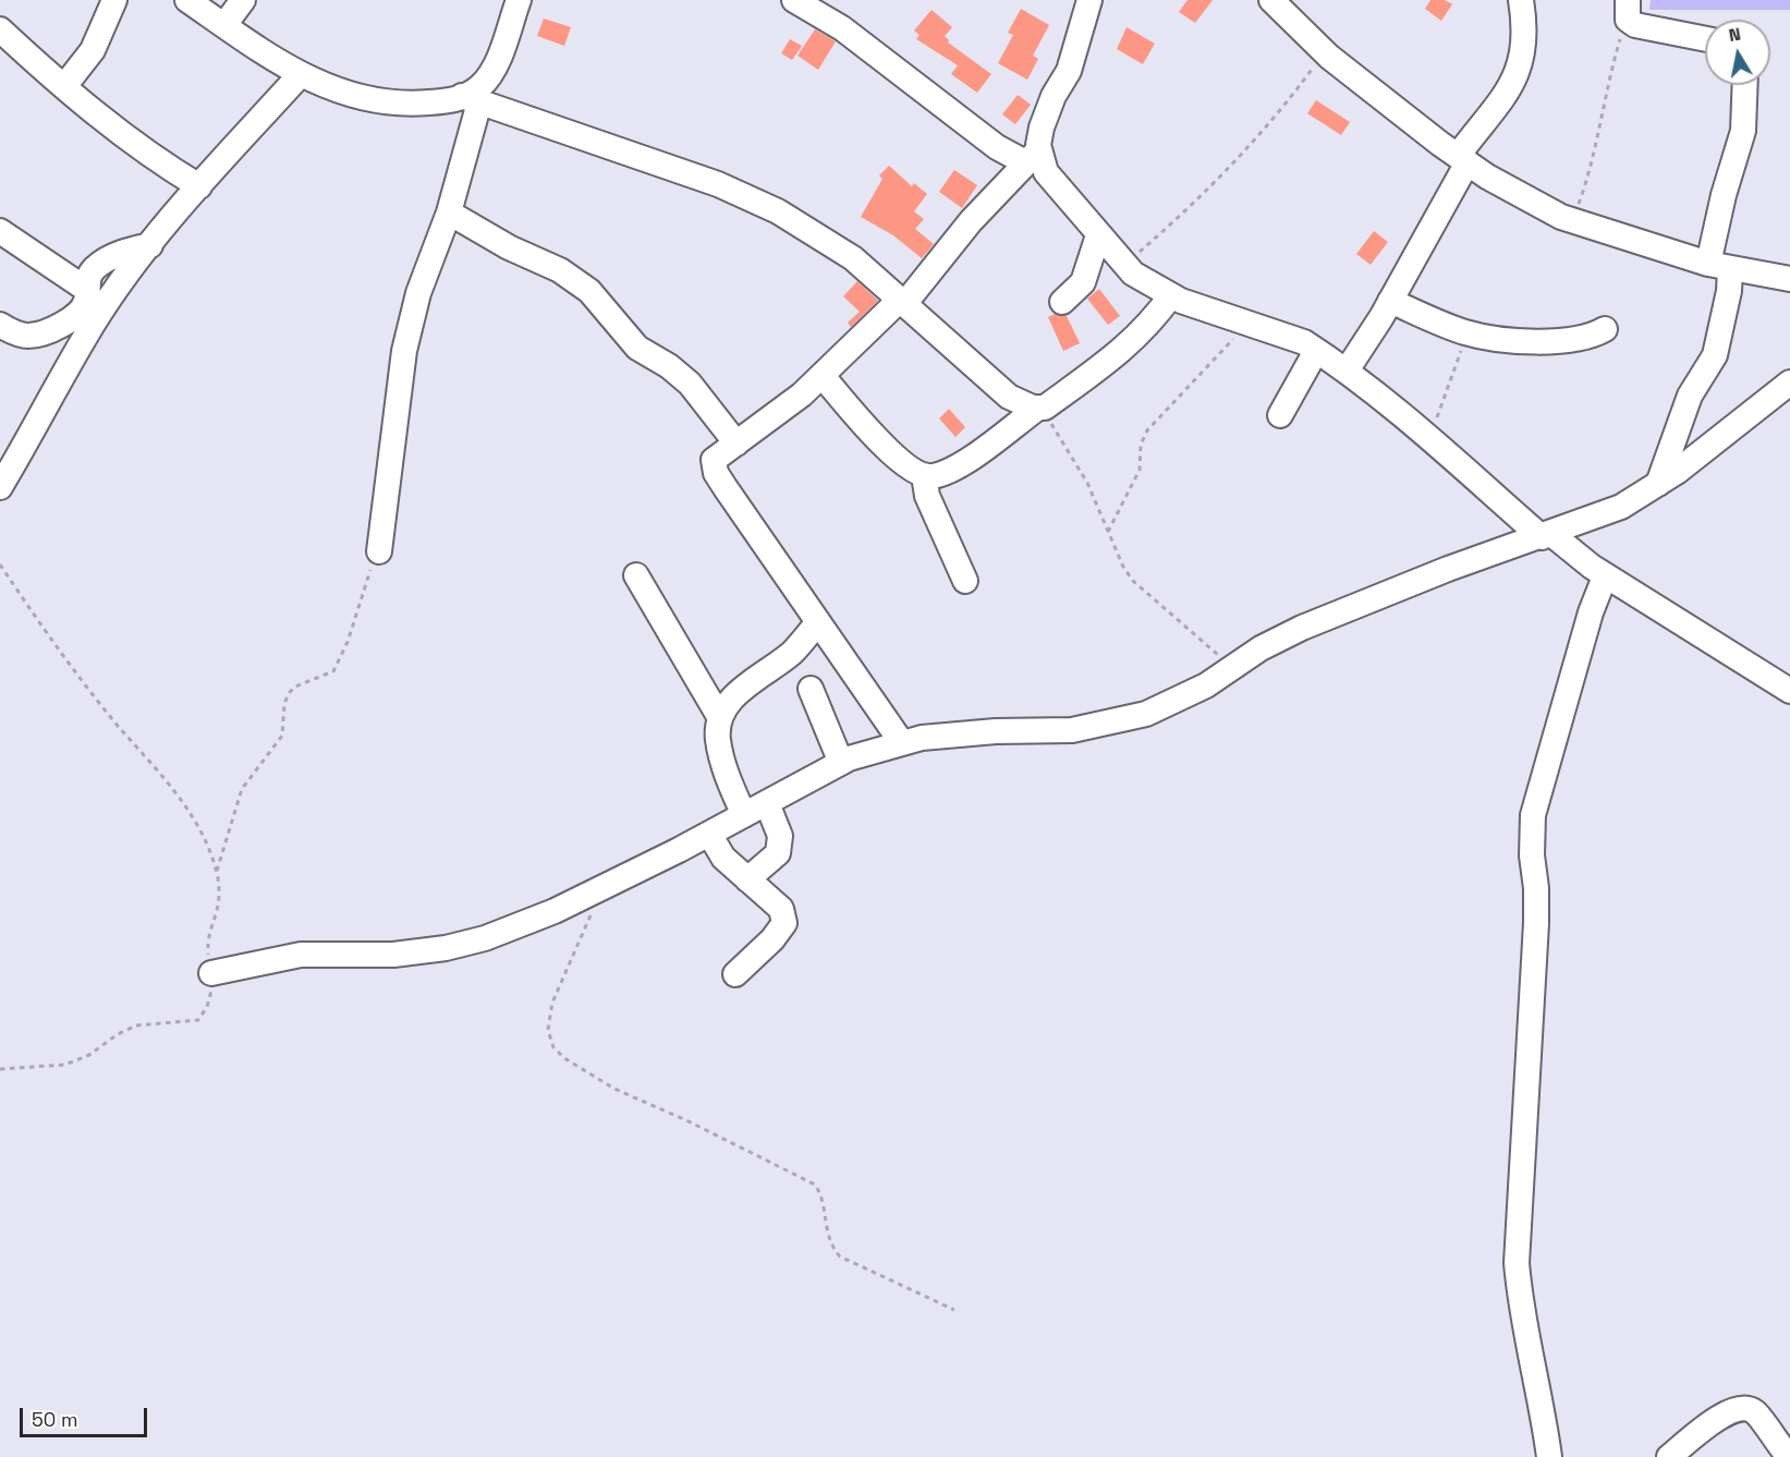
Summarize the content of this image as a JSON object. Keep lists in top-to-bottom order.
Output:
{
  "scale_bar": "50 m",
  "north": "top"
}
